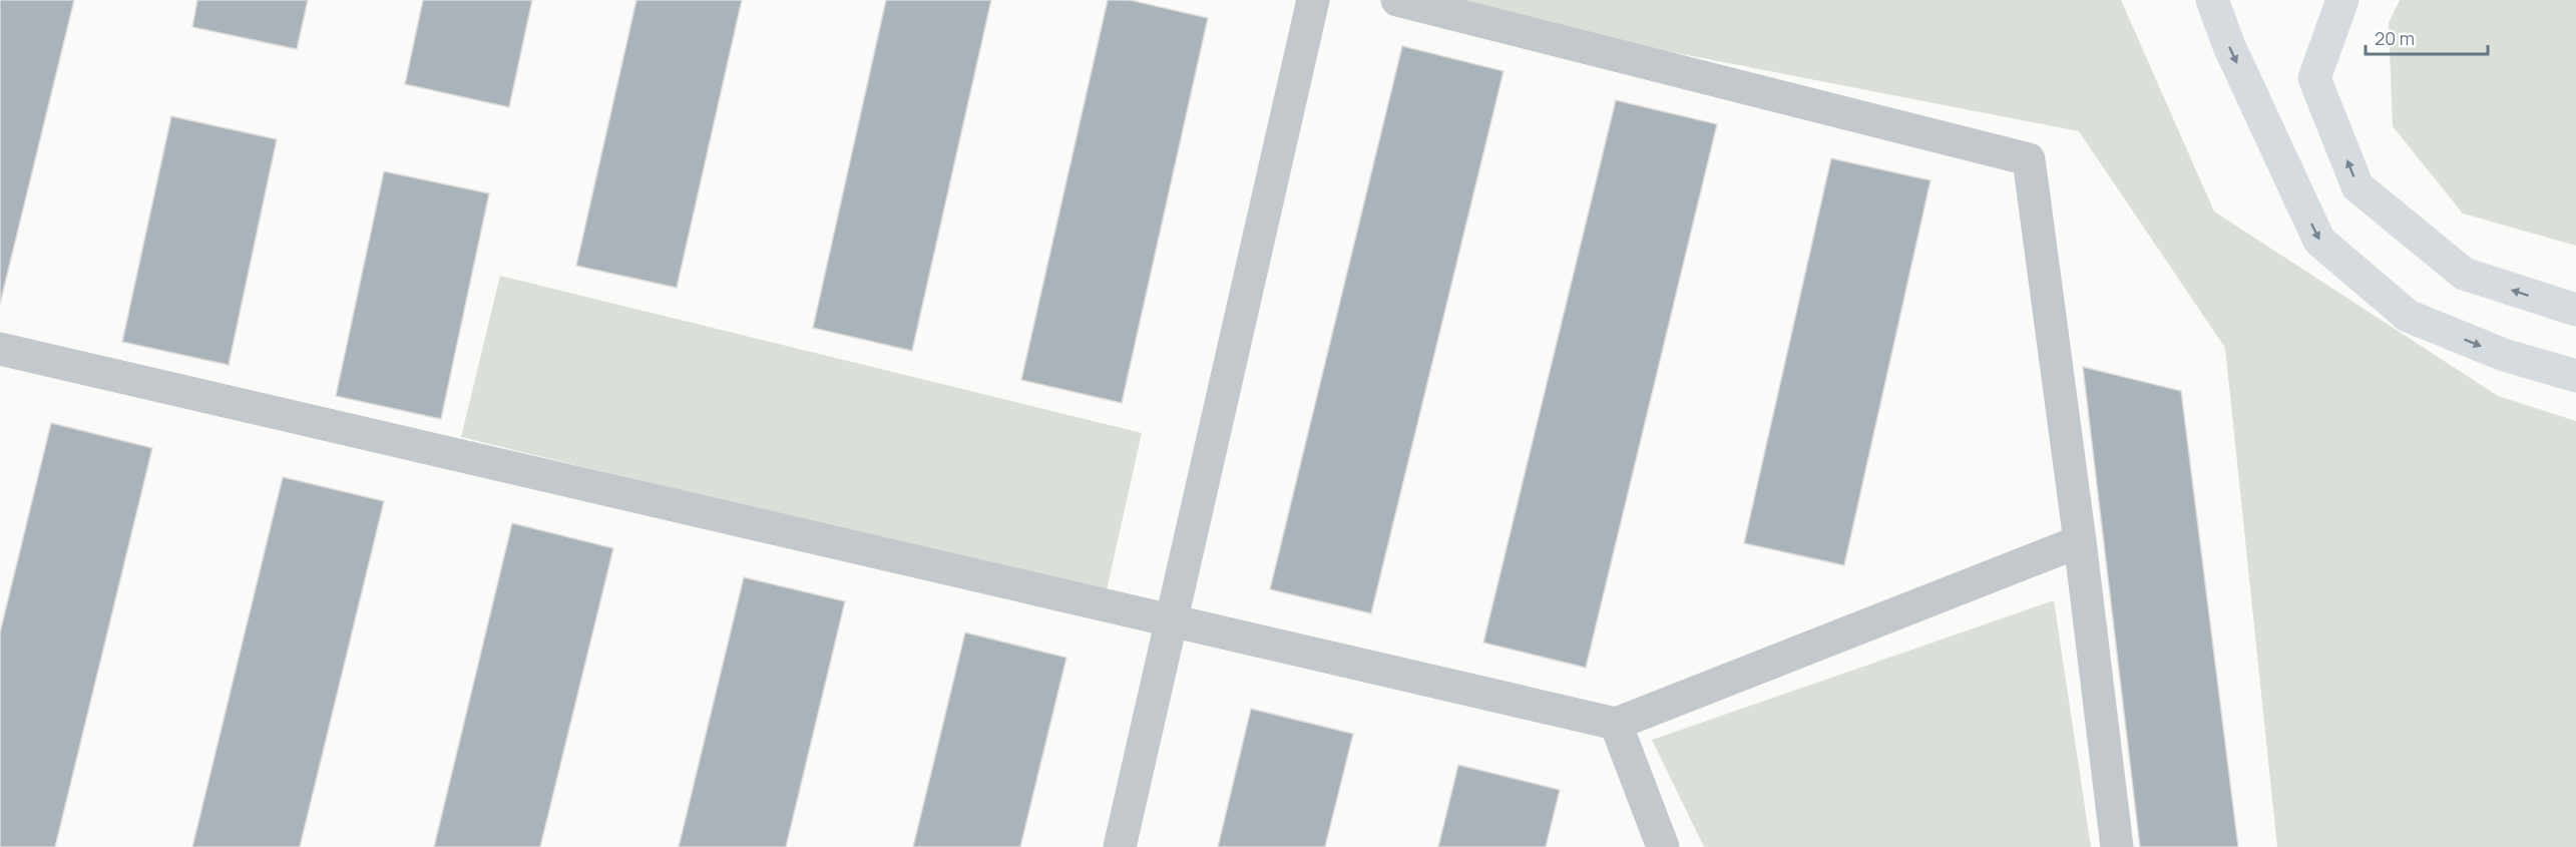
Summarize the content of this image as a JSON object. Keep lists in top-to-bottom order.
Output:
{
  "scale_bar": "20 m"
}
